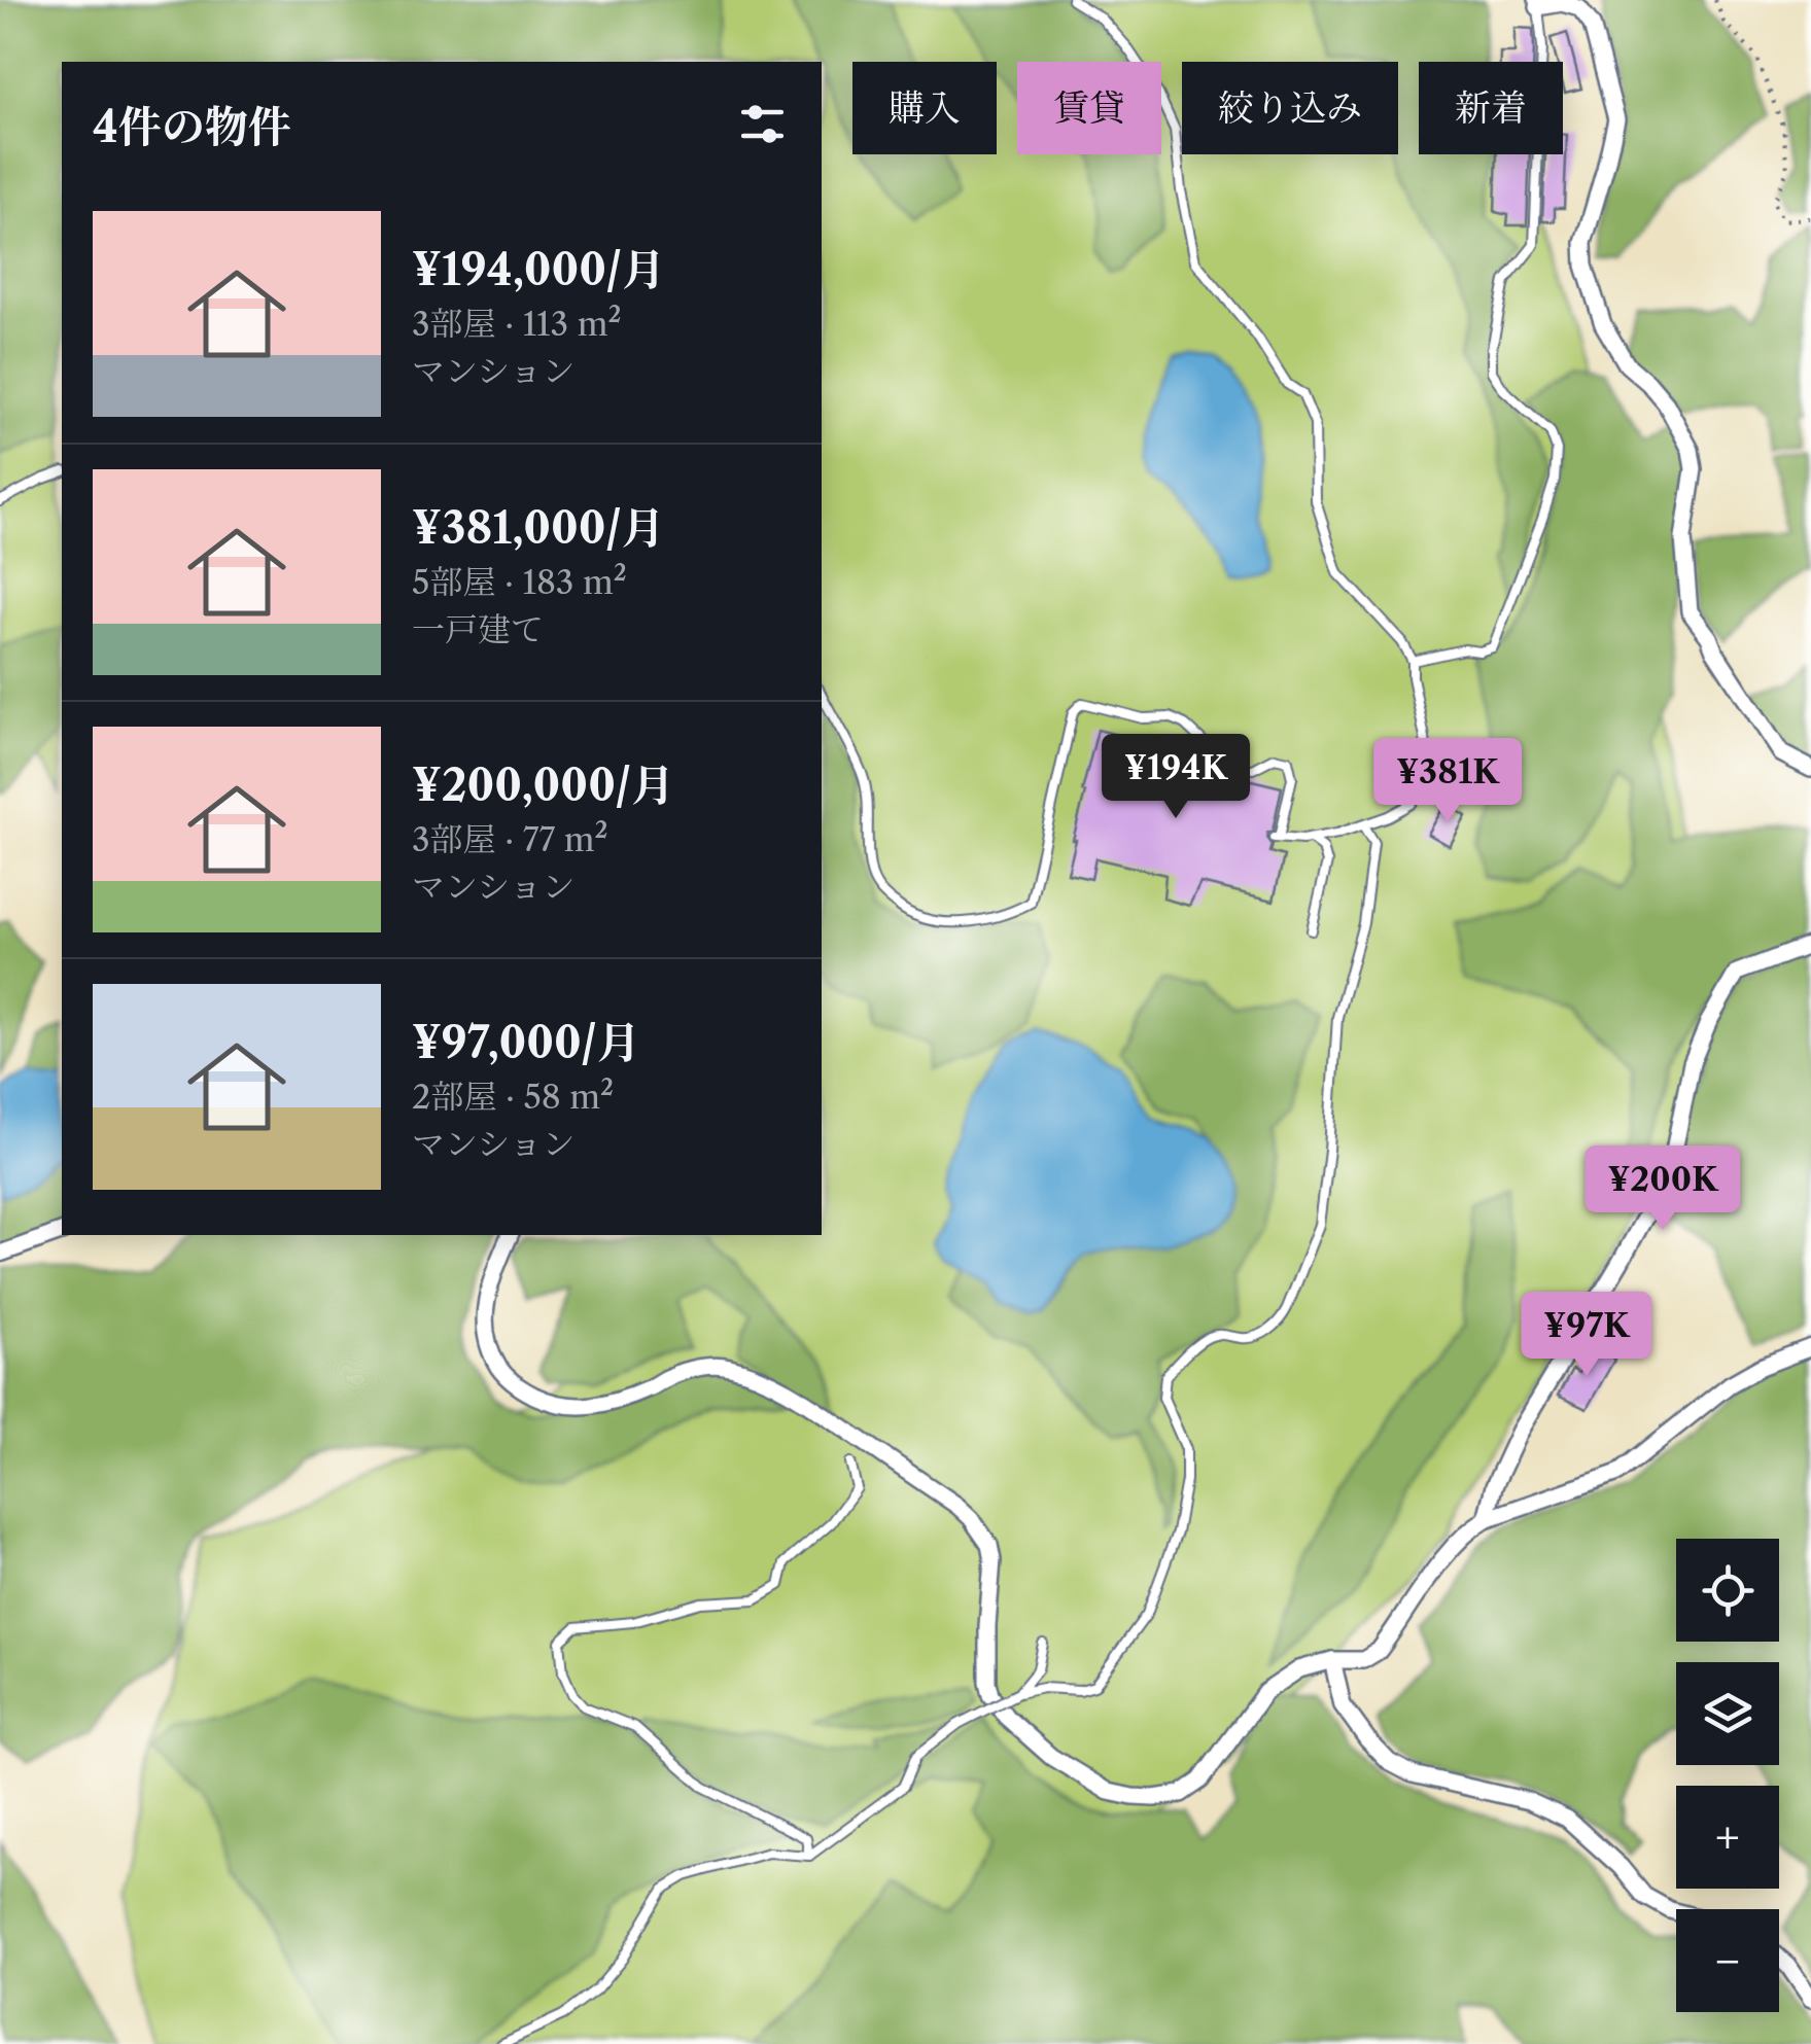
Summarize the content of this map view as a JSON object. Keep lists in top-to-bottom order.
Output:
{
  "page": {
    "chip": [
      "購入",
      "賃貸",
      "絞り込み",
      "新着"
    ],
    "heading": "4件の物件",
    "list": [
      {
        "name": "¥194,000/月",
        "note": "3部屋 · 113 m² · マンション"
      },
      {
        "name": "¥381,000/月",
        "note": "5部屋 · 183 m² · 一戸建て"
      },
      {
        "name": "¥200,000/月",
        "note": "3部屋 · 77 m² · マンション"
      },
      {
        "name": "¥97,000/月",
        "note": "2部屋 · 58 m² · マンション"
      }
    ],
    "price": [
      "¥194K",
      "¥381K",
      "¥200K",
      "¥97K"
    ],
    "map_buttons": ["+", "−"]
  }
}
